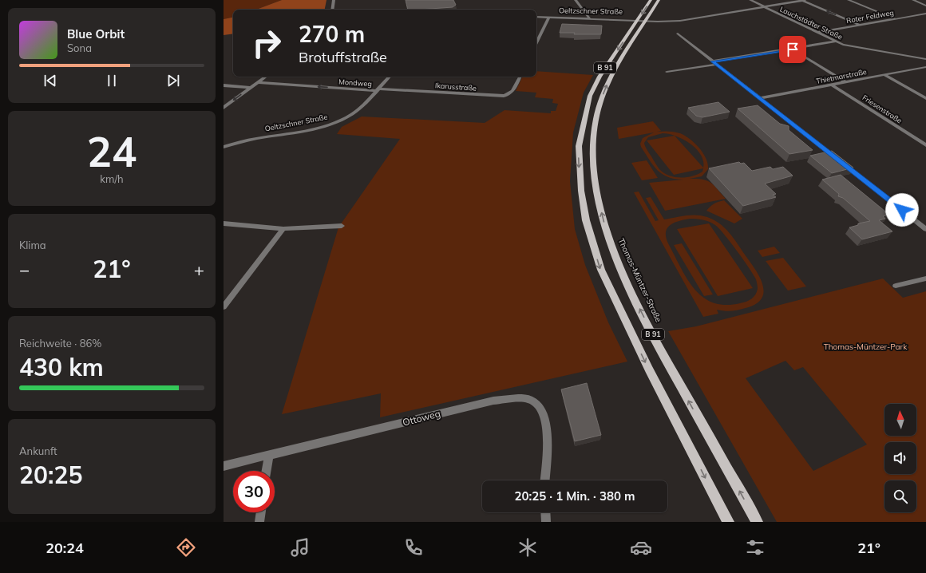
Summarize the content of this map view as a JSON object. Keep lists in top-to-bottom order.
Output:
{
  "streets": {
    "main road": ["B 91", "Thomas-Müntzer-Straße"],
    "street": [
      "Oeltzschner Straße",
      "Roter Feldweg",
      "Lauchstädter Straße",
      "Thietmarstraße",
      "Mondweg",
      "Ikarusstraße",
      "Friesenstraße",
      "Ottoweg"
    ]
  },
  "crossings": [
    ["Oeltzschner Straße", "Lauchstädter Straße"],
    ["Oeltzschner Straße", "B 91"],
    ["Oeltzschner Straße", "Mondweg"],
    ["Oeltzschner Straße", "Ikarusstraße"],
    ["Oeltzschner Straße", "Thomas-Müntzer-Straße"],
    ["Roter Feldweg", "Lauchstädter Straße"],
    ["Thietmarstraße", "Friesenstraße"],
    ["Mondweg", "Ikarusstraße"]
  ],
  "one_way": ["Mondweg"],
  "parks": ["Thomas-Müntzer-Park"],
  "north": "top",
  "page": {
    "turn": ["270 m", "Brotuffstraße"],
    "song": ["Blue Orbit", "Sona"],
    "tile": [
      ["24", "km/h"],
      "Klima",
      ["Reichweite · 86%", "430 km"],
      ["Ankunft", "20:25"]
    ],
    "heat": ["−", "21°", "+"],
    "limit": "30",
    "trip": "20:25 · 1 Min. · 380 m",
    "tabs": ["20:24", "21°"]
  }
}
